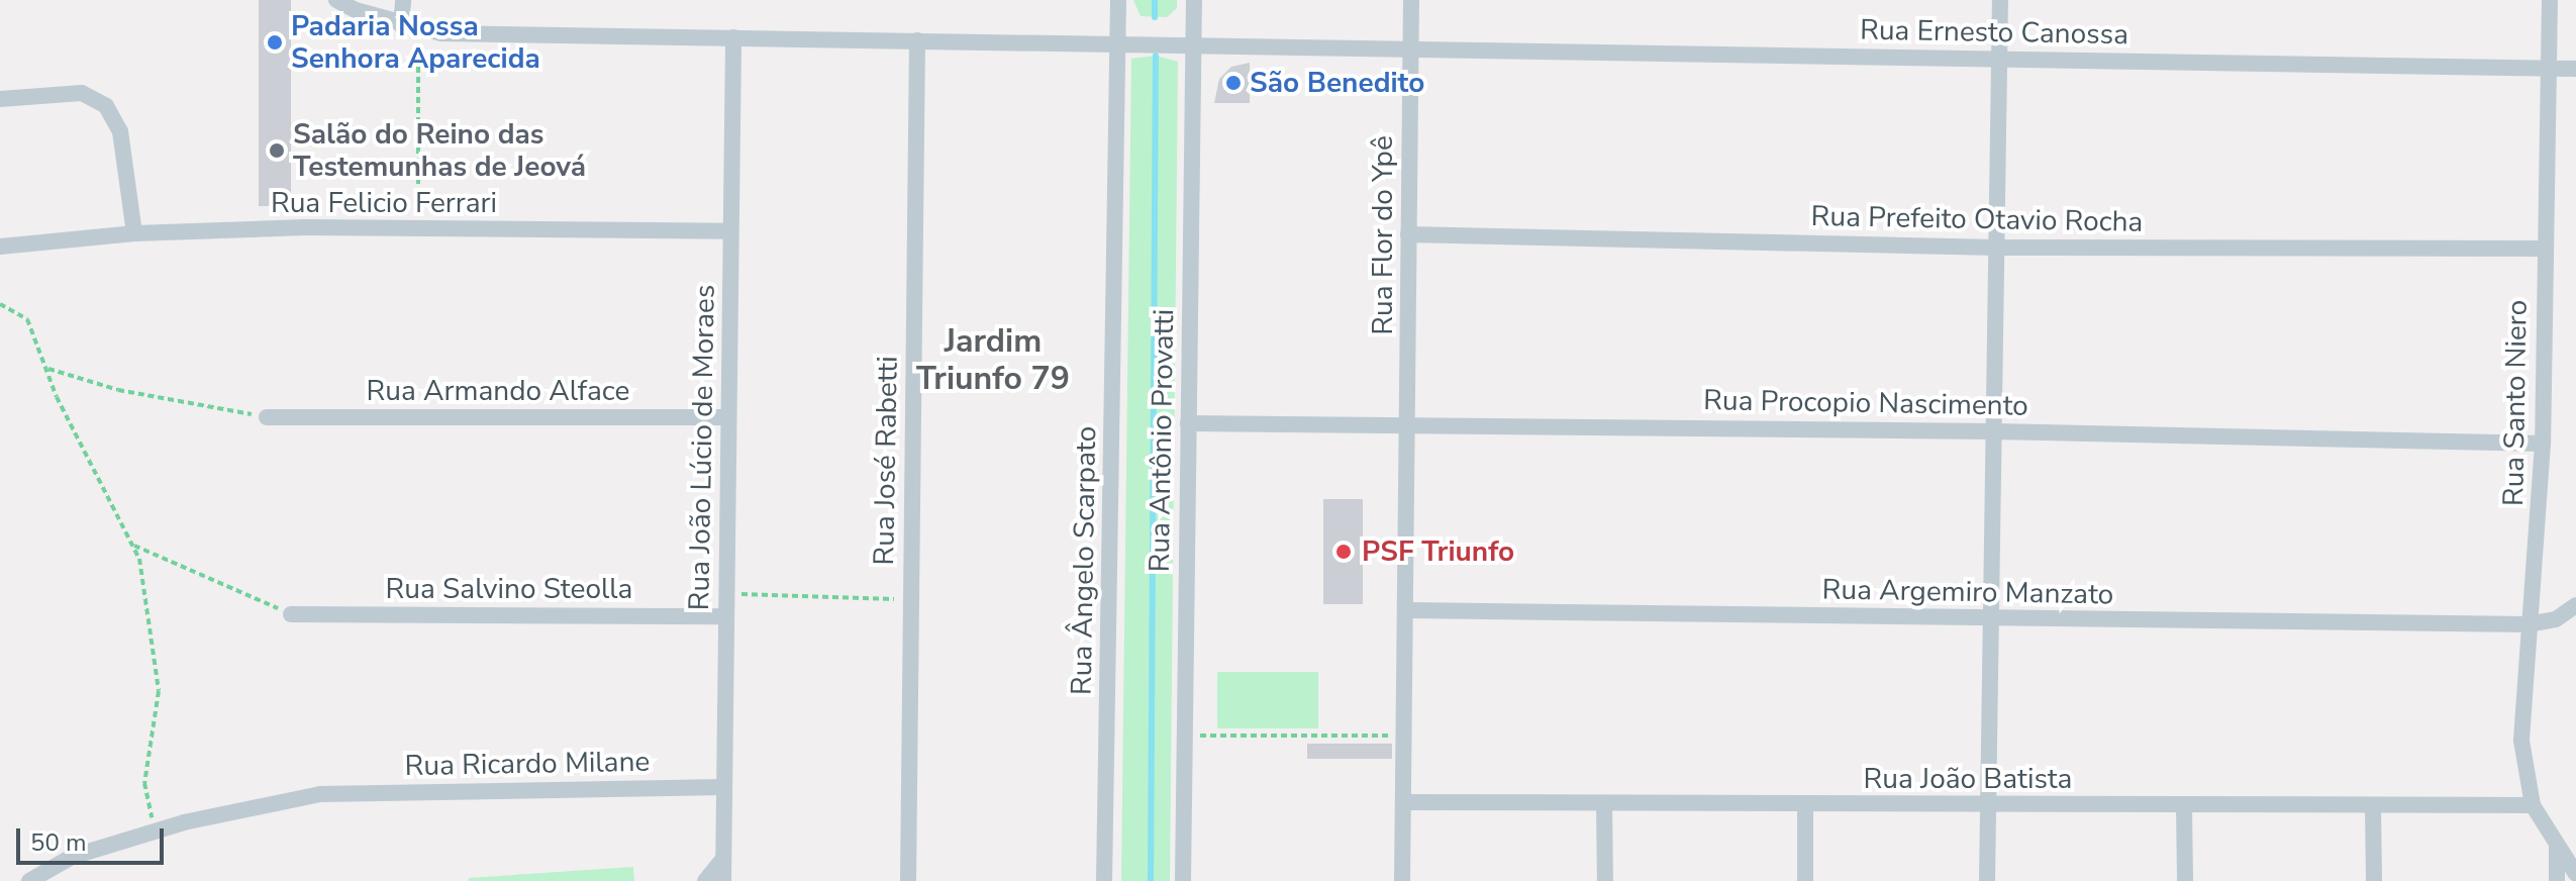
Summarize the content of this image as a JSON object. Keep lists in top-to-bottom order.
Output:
{
  "streets": {
    "street": [
      "Rua Ernesto Canossa",
      "Rua Felicio Ferrari",
      "Rua Prefeito Otavio Rocha",
      "Rua Flor do Ypê",
      "Rua Armando Alface",
      "Rua Procopio Nascimento",
      "Rua Santo Niero",
      "Rua Antônio Provatti",
      "Rua João Lúcio de Moraes",
      "Rua José Rabetti",
      "Rua Ângelo Scarpato",
      "Rua Salvino Steolla",
      "Rua Argemiro Manzato",
      "Rua Ricardo Milane",
      "Rua João Batista"
    ]
  },
  "crossings": [
    ["Rua Ernesto Canossa", "Rua Flor do Ypê"],
    ["Rua Ernesto Canossa", "Rua Santo Niero"],
    ["Rua Ernesto Canossa", "Rua Antônio Provatti"],
    ["Rua Ernesto Canossa", "Rua João Lúcio de Moraes"],
    ["Rua Ernesto Canossa", "Rua José Rabetti"],
    ["Rua Ernesto Canossa", "Rua Ângelo Scarpato"],
    ["Rua Felicio Ferrari", "Rua João Lúcio de Moraes"],
    ["Rua Prefeito Otavio Rocha", "Rua Flor do Ypê"],
    ["Rua Prefeito Otavio Rocha", "Rua Santo Niero"],
    ["Rua Flor do Ypê", "Rua Procopio Nascimento"],
    ["Rua Flor do Ypê", "Rua Argemiro Manzato"],
    ["Rua Flor do Ypê", "Rua João Batista"],
    ["Rua Armando Alface", "Rua João Lúcio de Moraes"],
    ["Rua Procopio Nascimento", "Rua Santo Niero"],
    ["Rua Procopio Nascimento", "Rua Antônio Provatti"],
    ["Rua Santo Niero", "Rua Argemiro Manzato"],
    ["Rua Santo Niero", "Rua João Batista"],
    ["Rua João Lúcio de Moraes", "Rua Salvino Steolla"],
    ["Rua João Lúcio de Moraes", "Rua Ricardo Milane"]
  ],
  "districts": ["Jardim Triunfo 79"],
  "places": [
    "Padaria Nossa Senhora Aparecida",
    "São Benedito",
    "Salão do Reino das Testemunhas de Jeová",
    "PSF Triunfo"
  ],
  "scale_bar": "50 m"
}
